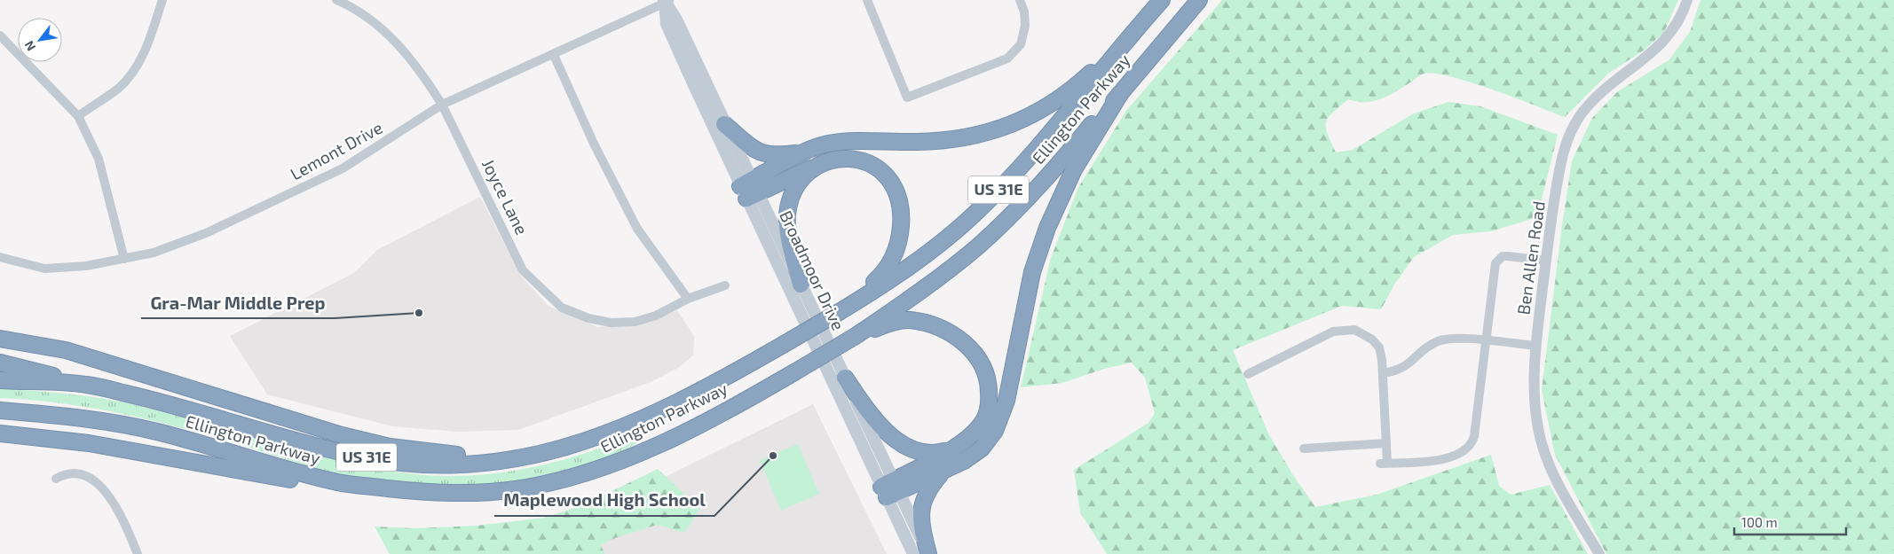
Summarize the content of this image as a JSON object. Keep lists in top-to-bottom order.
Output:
{
  "streets": {
    "highway": ["Ellington Parkway", "US 31E"],
    "main road": ["Broadmoor Drive"],
    "street": ["Lemont Drive", "Joyce Lane", "Ben Allen Road"]
  },
  "crossings": [
    ["Ellington Parkway", "US 31E"],
    ["Lemont Drive", "Joyce Lane"],
    ["Lemont Drive", "Broadmoor Drive"]
  ],
  "places": ["Gra-Mar Middle Prep", "Maplewood High School"],
  "scale_bar": "100 m",
  "north": "bottom left"
}
